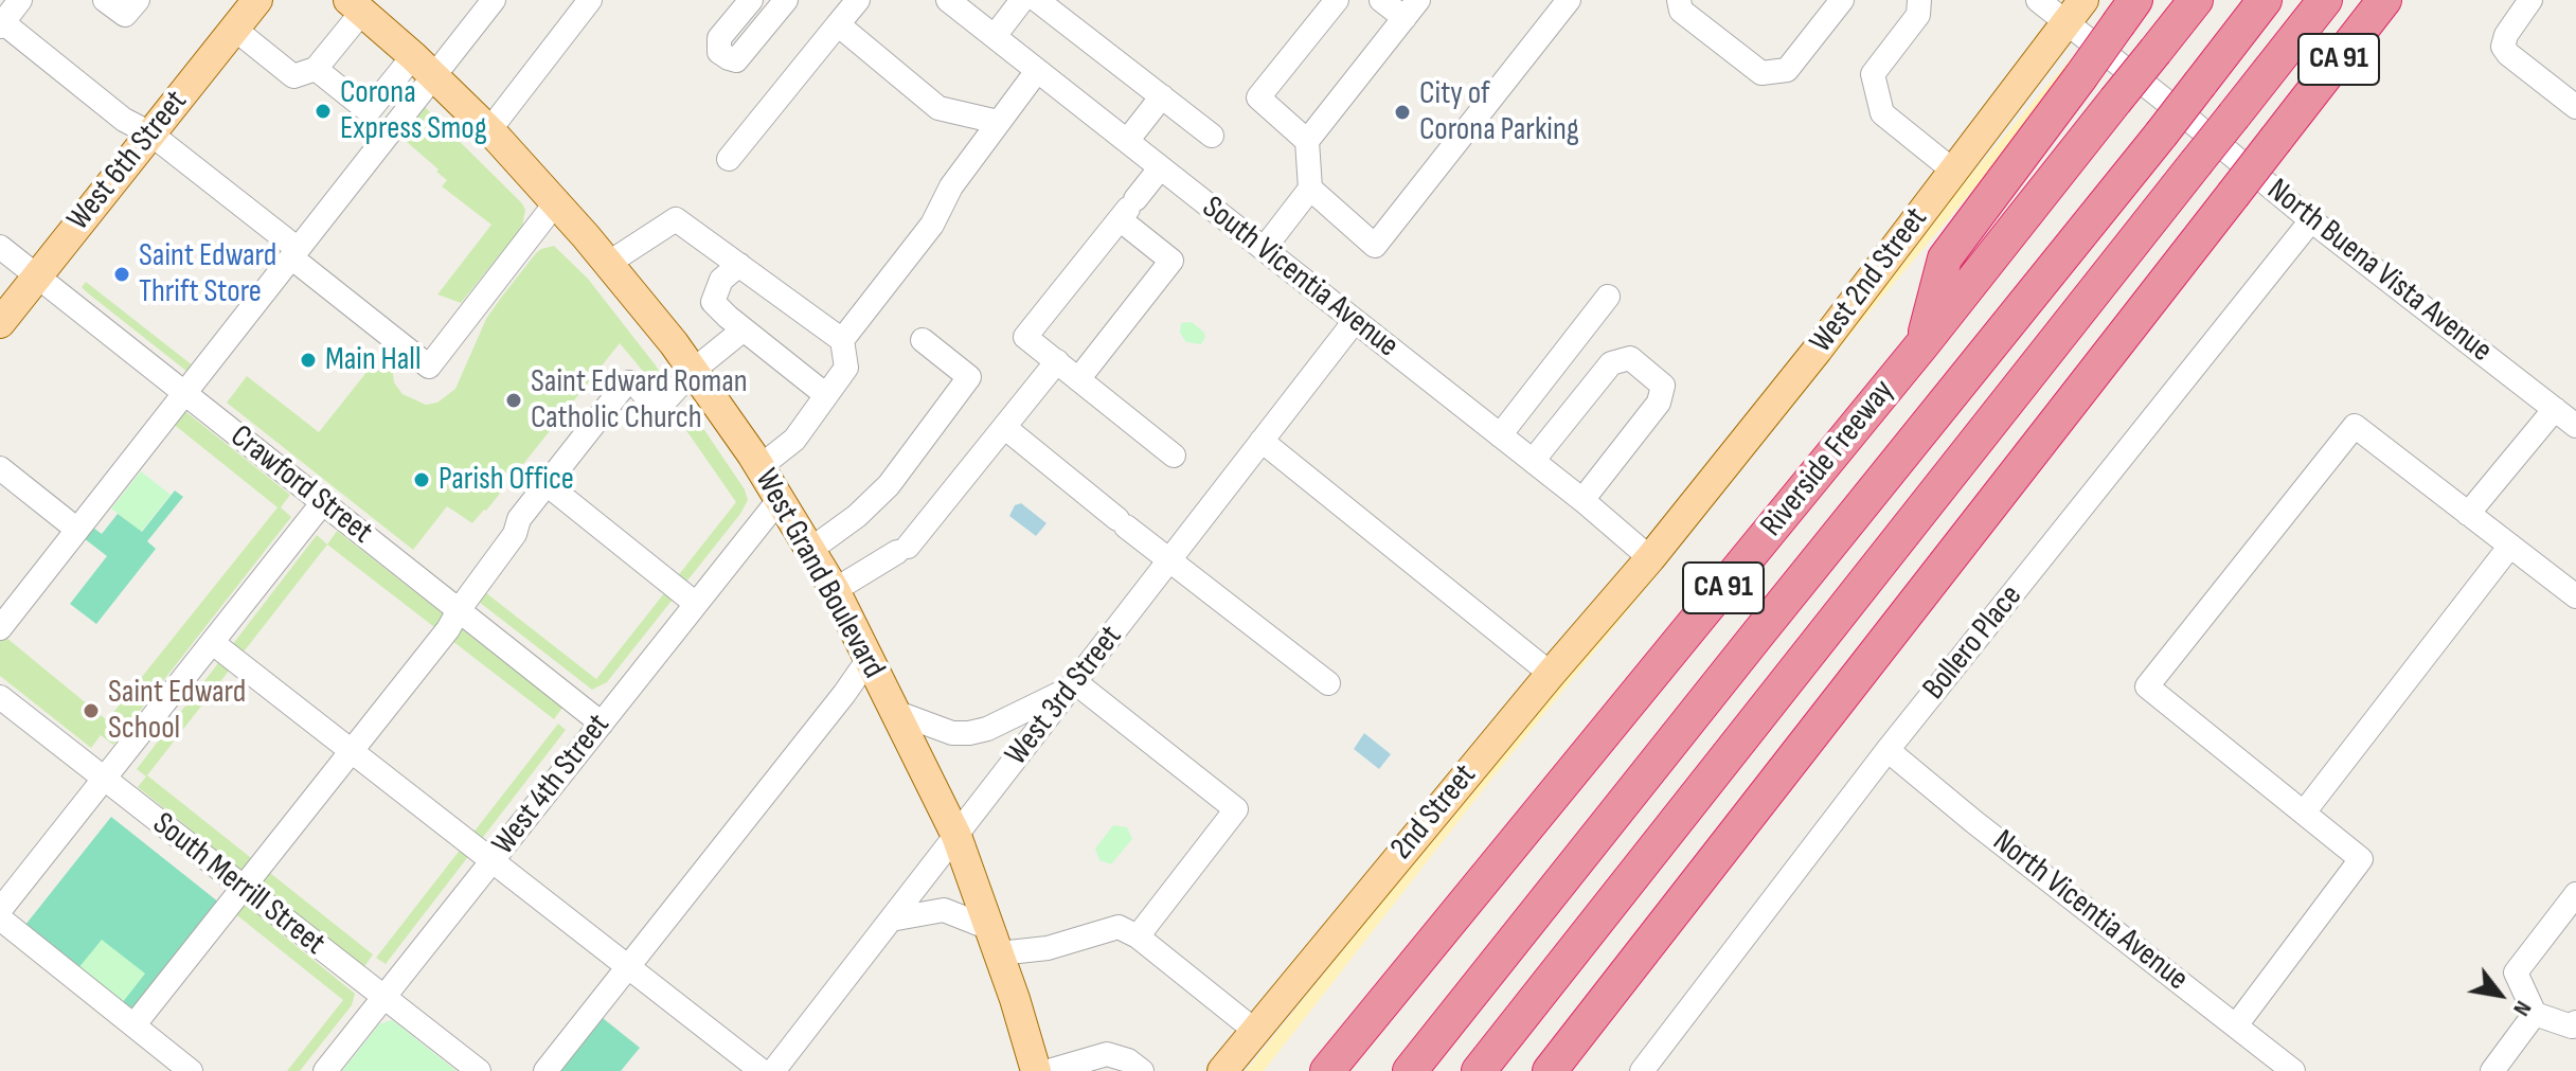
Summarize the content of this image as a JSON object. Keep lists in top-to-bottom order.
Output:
{
  "streets": {
    "highway": ["CA 91", "Riverside Freeway"],
    "main road": [
      "West 6th Street",
      "West 2nd Street",
      "West Grand Boulevard",
      "2nd Street"
    ],
    "street": [
      "North Buena Vista Avenue",
      "South Vicentia Avenue",
      "Crawford Street",
      "Bollero Place",
      "West 3rd Street",
      "West 4th Street",
      "South Merrill Street",
      "North Vicentia Avenue"
    ]
  },
  "crossings": [
    ["West 6th Street", "Crawford Street"],
    ["North Buena Vista Avenue", "West 2nd Street"],
    ["North Buena Vista Avenue", "Bollero Place"],
    ["South Vicentia Avenue", "West 2nd Street"],
    ["South Vicentia Avenue", "West 3rd Street"],
    ["South Vicentia Avenue", "2nd Street"],
    ["West 2nd Street", "2nd Street"],
    ["Crawford Street", "West 4th Street"],
    ["West Grand Boulevard", "West 3rd Street"],
    ["West Grand Boulevard", "West 4th Street"],
    ["Bollero Place", "North Vicentia Avenue"],
    ["West 4th Street", "South Merrill Street"]
  ],
  "places": [
    "Corona Express Smog",
    "City of Corona Parking",
    "Saint Edward Thrift Store",
    "Main Hall",
    "Saint Edward Roman Catholic Church",
    "Parish Office",
    "Saint Edward School"
  ],
  "north": "bottom right"
}
